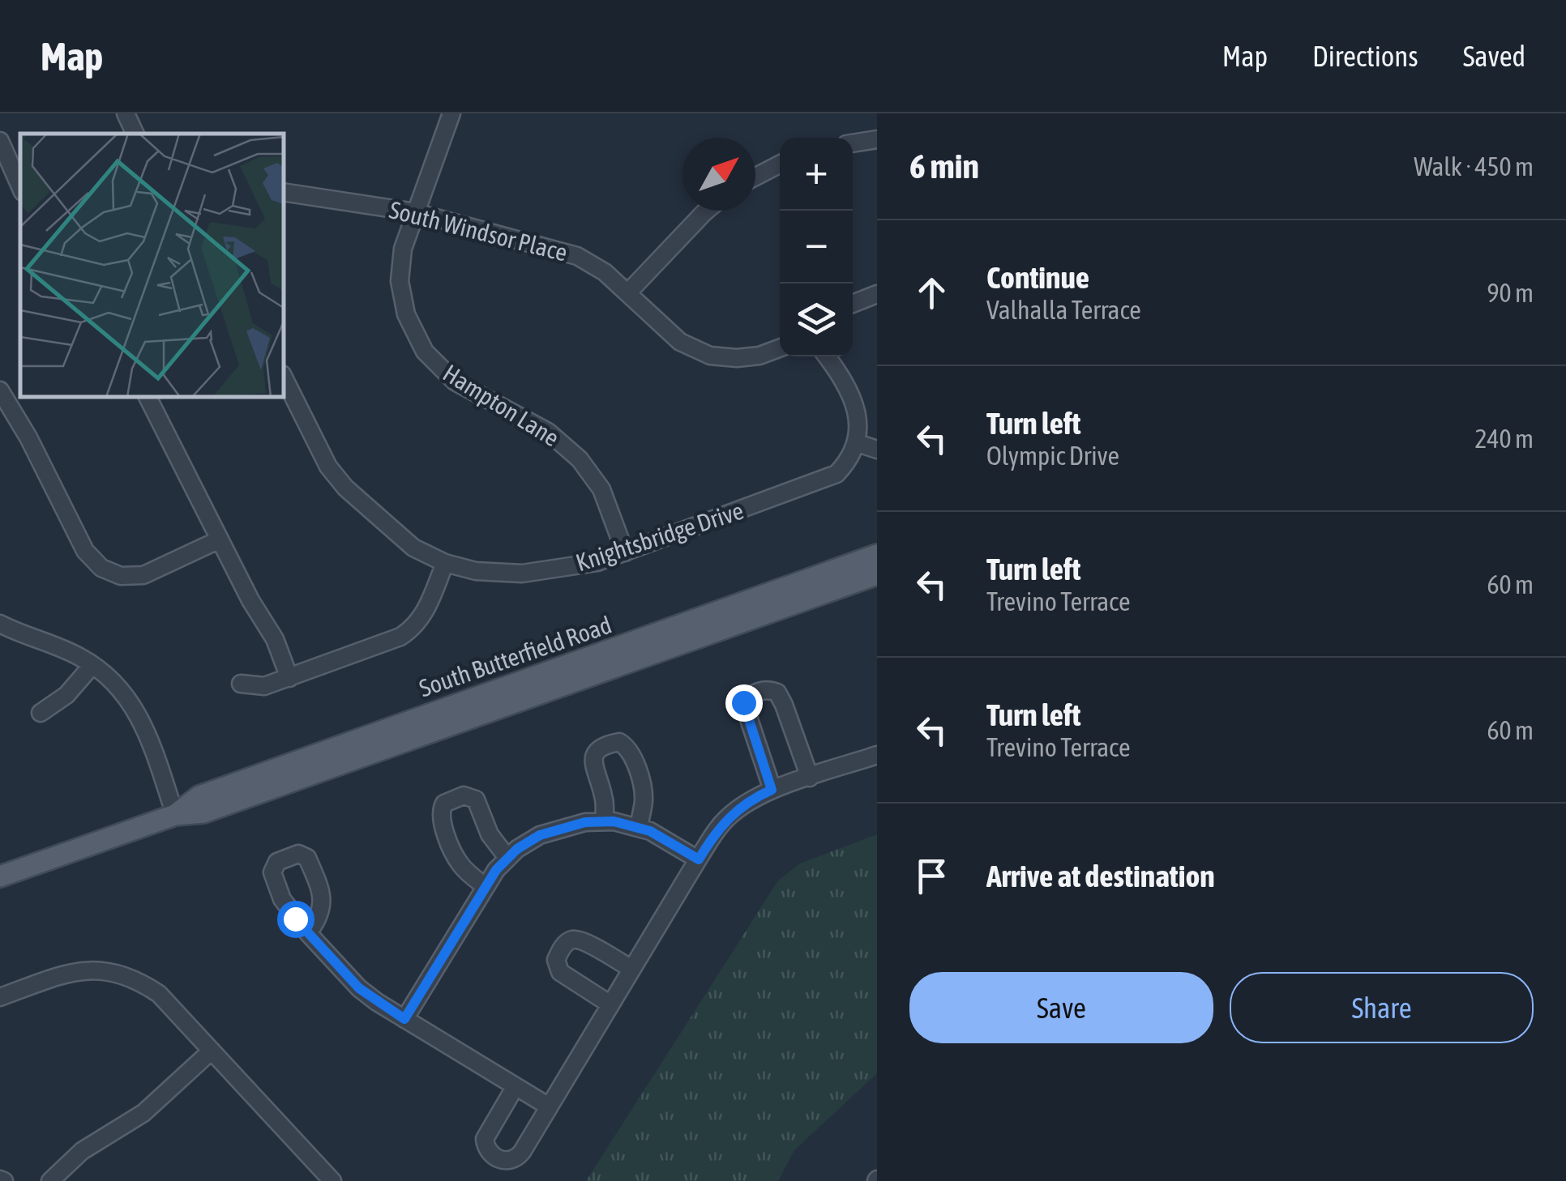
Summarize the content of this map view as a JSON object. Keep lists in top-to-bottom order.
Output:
{
  "streets": {
    "main road": ["South Butterfield Road"],
    "street": ["South Windsor Place", "Hampton Lane", "Knightsbridge Drive"]
  },
  "crossings": [
    ["South Windsor Place", "Hampton Lane"],
    ["Hampton Lane", "Knightsbridge Drive"]
  ],
  "north": "top right",
  "page": {
    "header": "Map",
    "nav": ["Map", "Directions", "Saved"],
    "heading": ["6 min", "Walk · 450 m"],
    "map_buttons": ["+", "−"],
    "list": [
      ["Continue", "Valhalla Terrace", "90 m"],
      ["Turn left", "Olympic Drive", "240 m"],
      ["Turn left", "Trevino Terrace", "60 m"],
      ["Turn left", "Trevino Terrace", "60 m"],
      "Arrive at destination"
    ],
    "buttons": ["Save", "Share"]
  }
}
